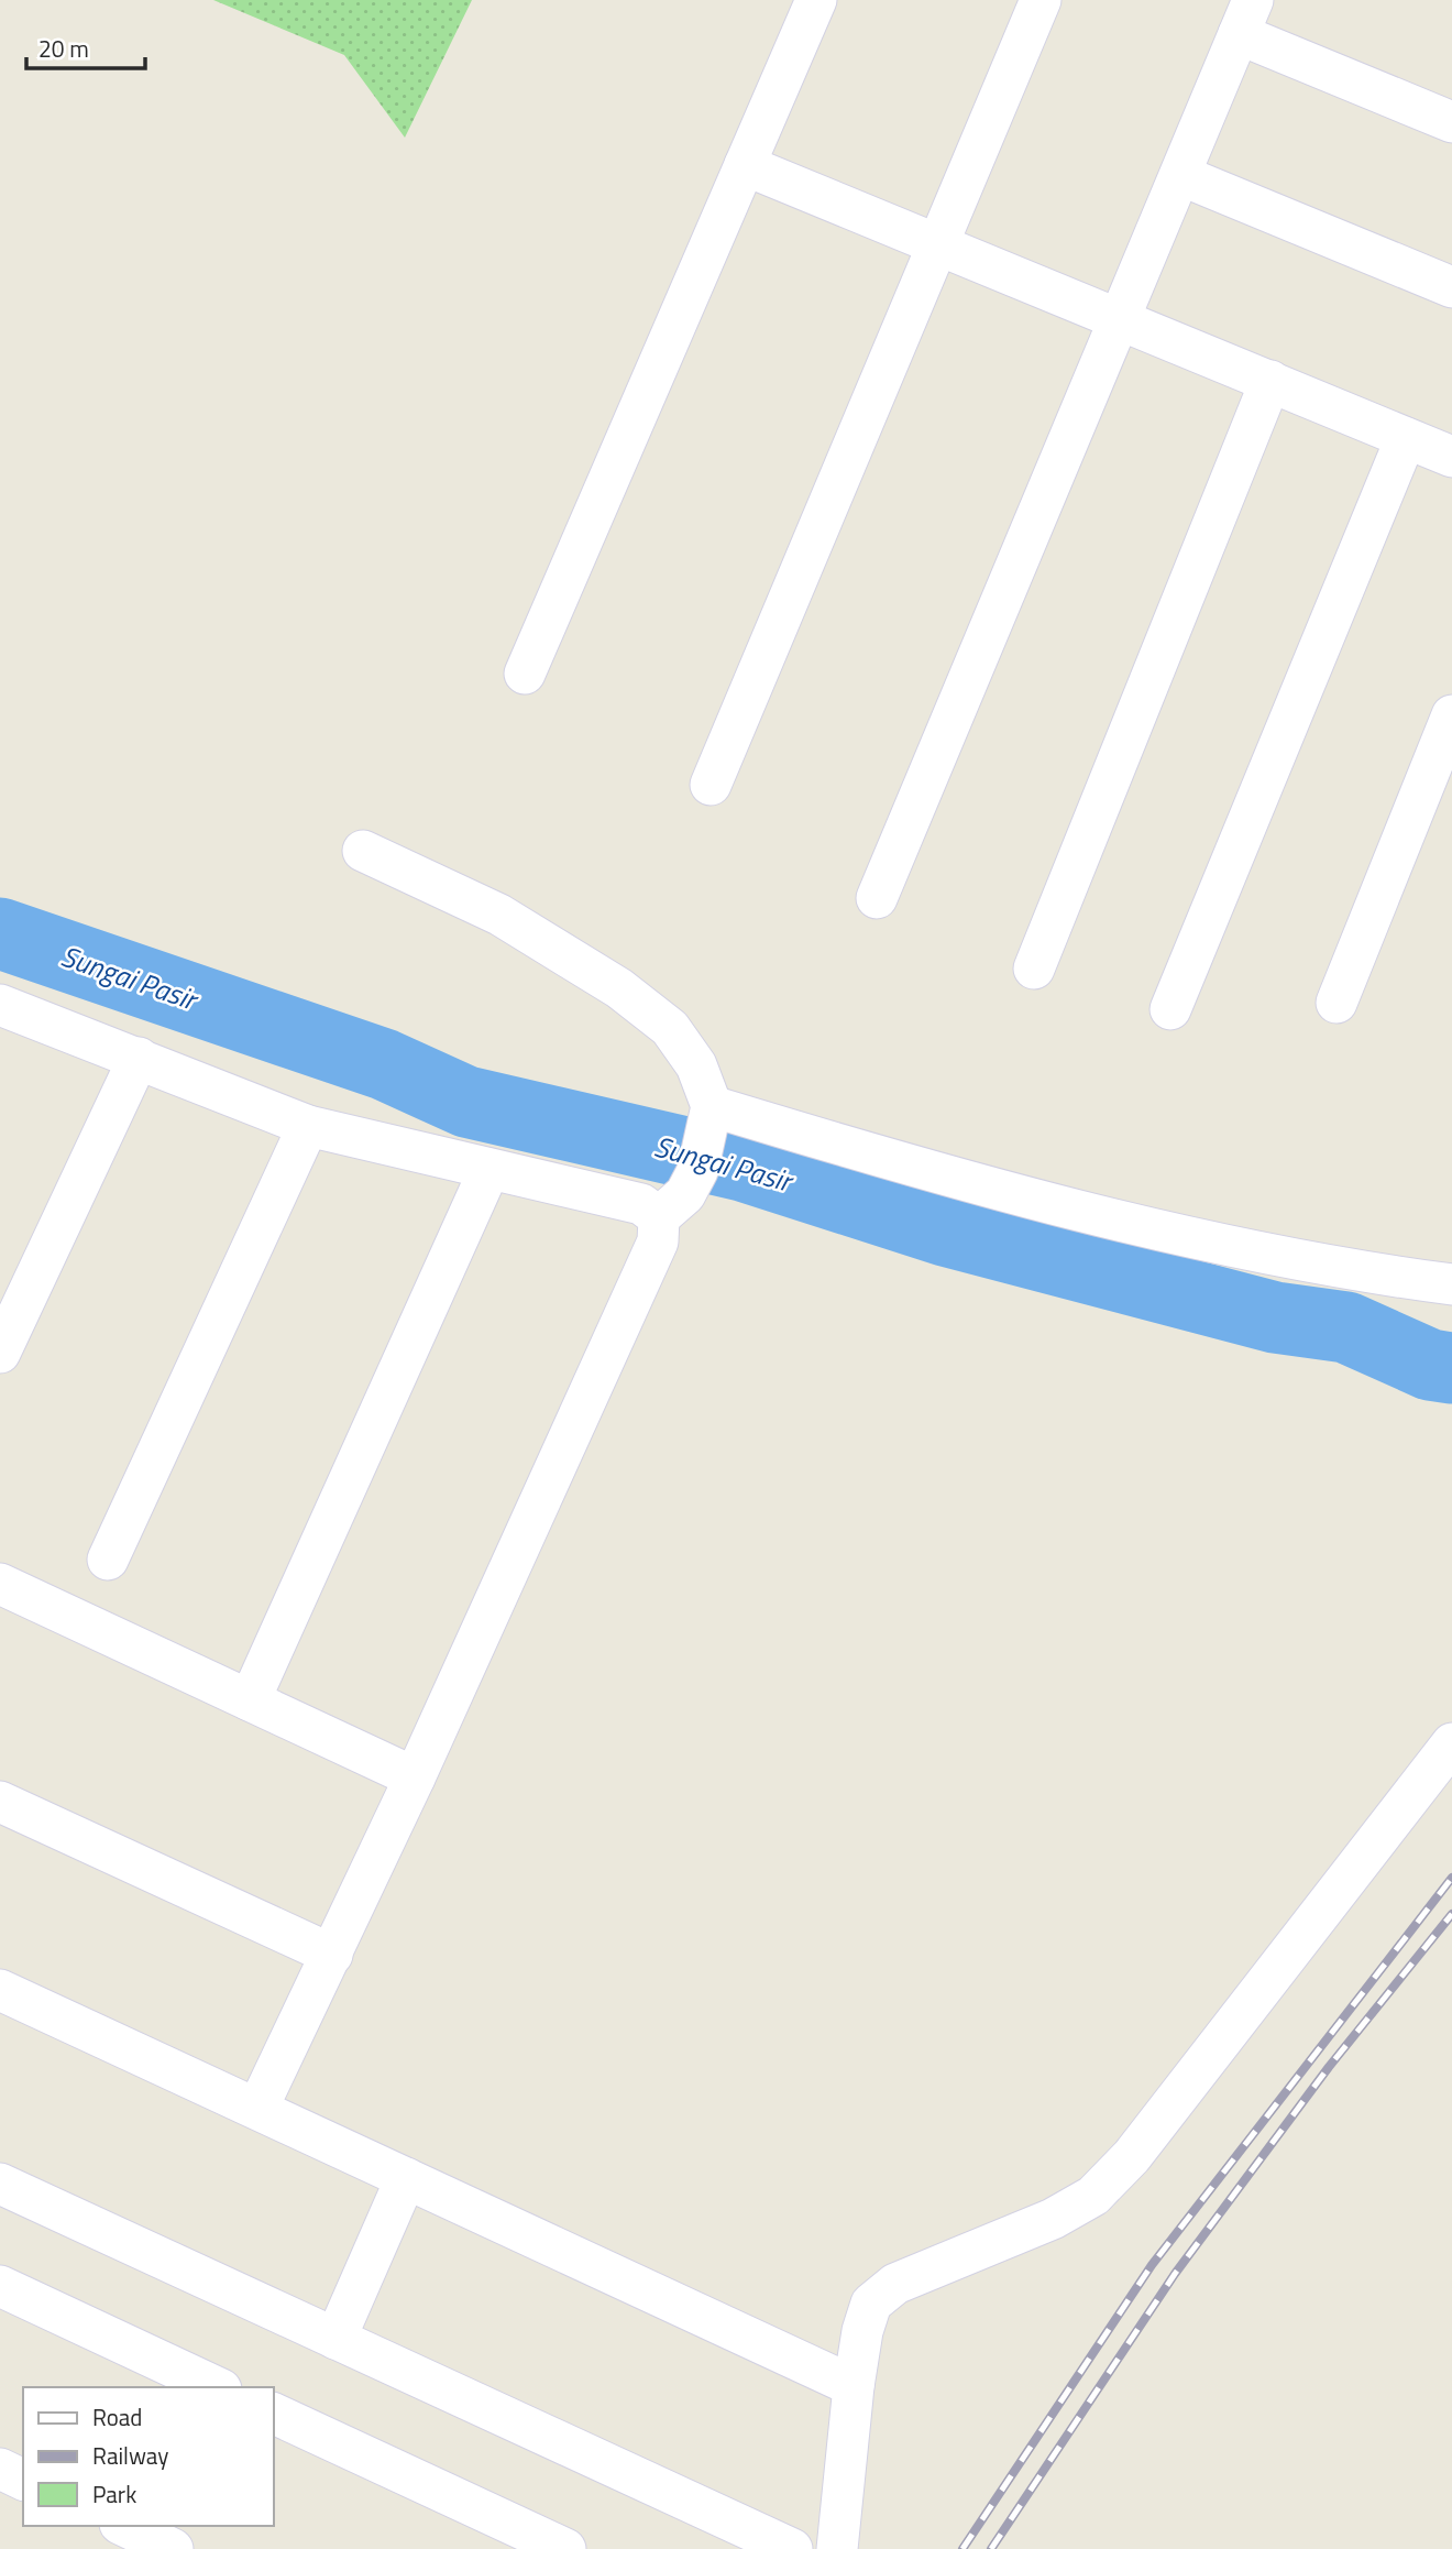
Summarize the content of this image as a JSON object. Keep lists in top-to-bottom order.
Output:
{
  "water": ["Sungai Pasir"],
  "legend": ["Road", "Railway", "Park"],
  "scale_bar": "20 m"
}
